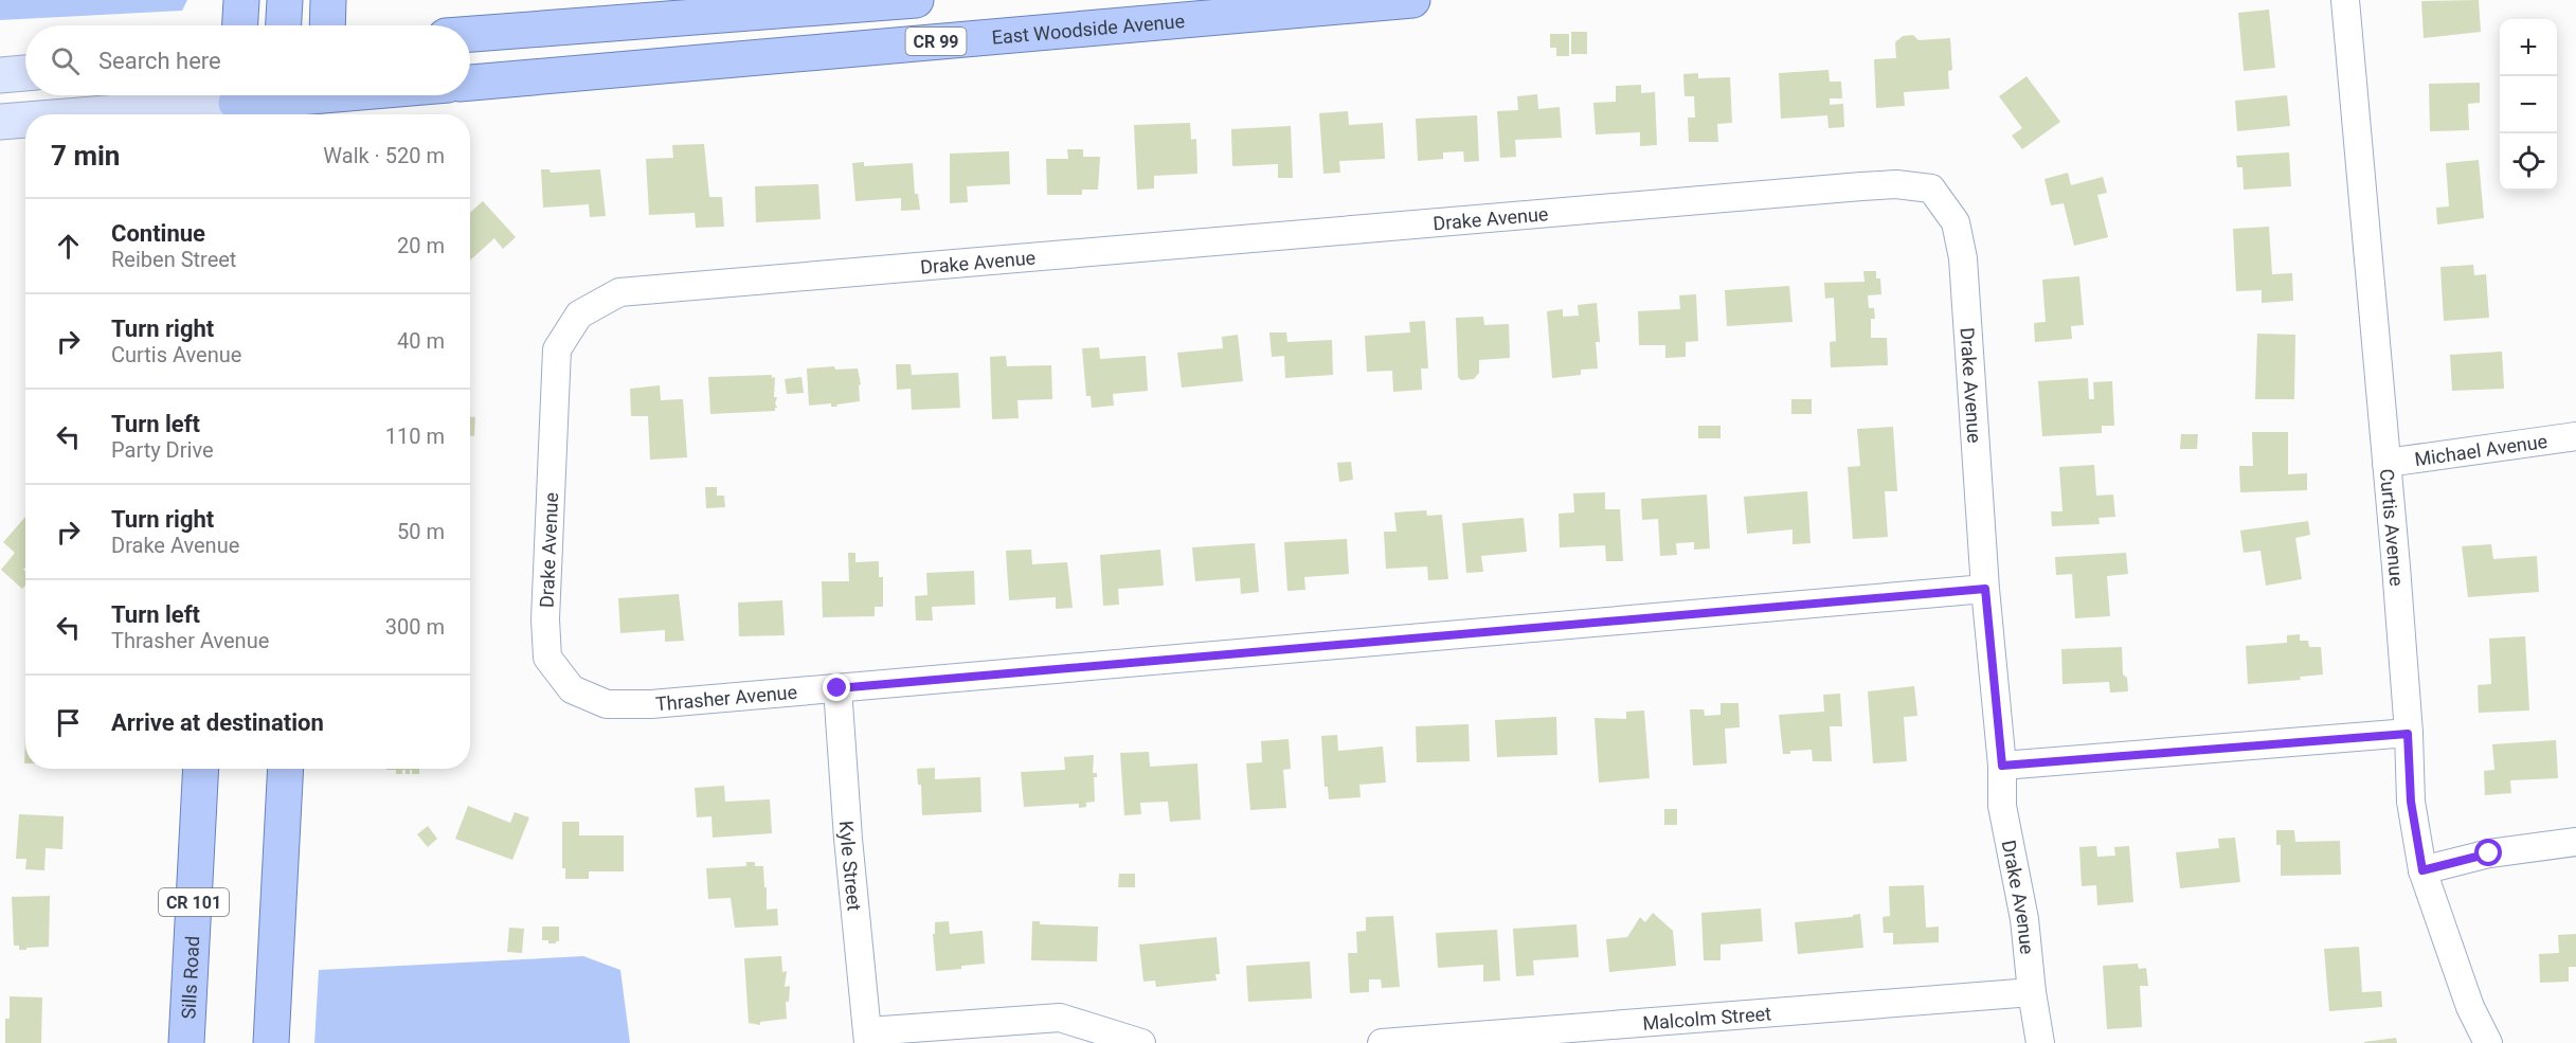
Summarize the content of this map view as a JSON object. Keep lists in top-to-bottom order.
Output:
{
  "streets": {
    "main road": [
      "East Woodside Avenue",
      "CR 99",
      "CR 101",
      "Sills Road"
    ],
    "street": [
      "Drake Avenue",
      "Michael Avenue",
      "Curtis Avenue",
      "Thrasher Avenue",
      "Kyle Street",
      "Malcolm Street"
    ]
  },
  "crossings": [
    ["Drake Avenue", "Thrasher Avenue"],
    ["Drake Avenue", "Malcolm Street"],
    ["Michael Avenue", "Curtis Avenue"],
    ["Thrasher Avenue", "Kyle Street"]
  ],
  "page": {
    "map_buttons": ["+", "−"],
    "search": "Search here",
    "heading": ["7 min", "Walk · 520 m"],
    "list": [
      ["Continue", "Reiben Street", "20 m"],
      ["Turn right", "Curtis Avenue", "40 m"],
      ["Turn left", "Party Drive", "110 m"],
      ["Turn right", "Drake Avenue", "50 m"],
      ["Turn left", "Thrasher Avenue", "300 m"],
      "Arrive at destination"
    ]
  }
}
